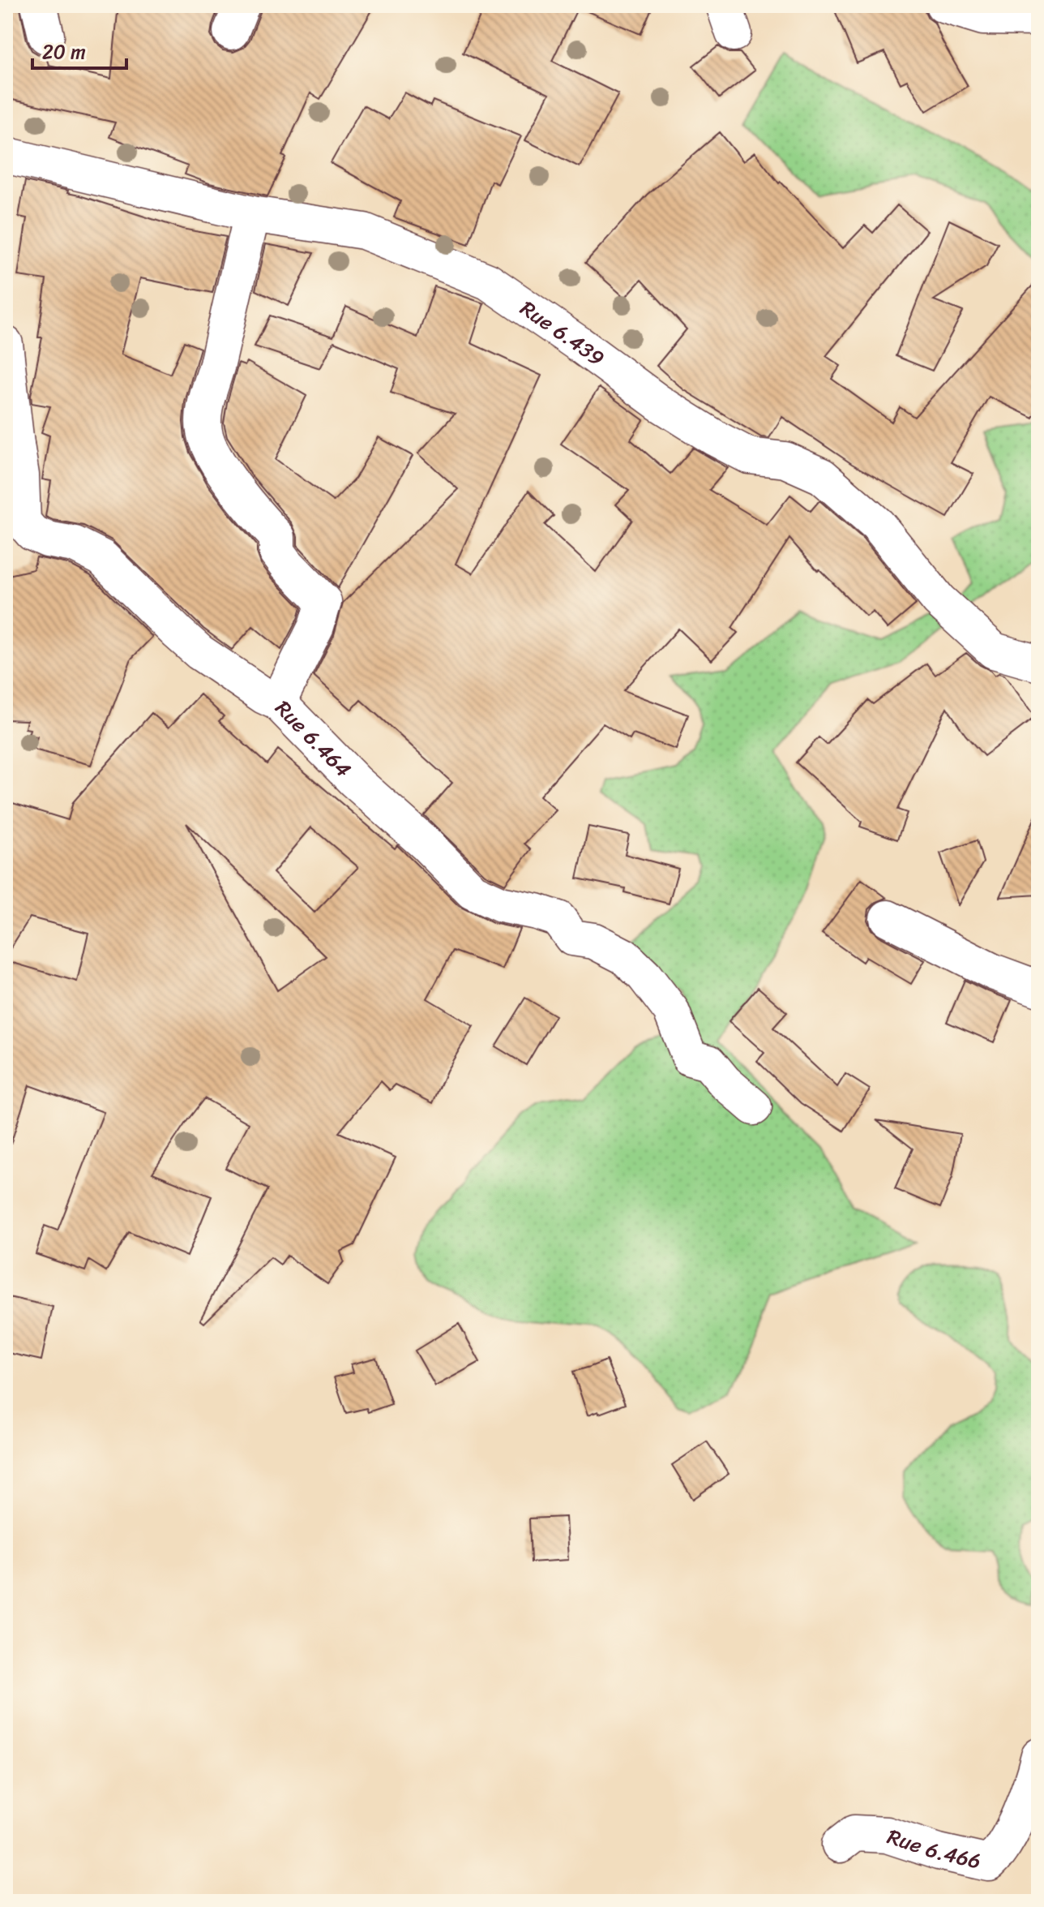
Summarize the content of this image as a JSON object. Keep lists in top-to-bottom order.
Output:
{
  "streets": {
    "street": ["Rue 6.439", "Rue 6.464", "Rue 6.466"]
  },
  "crossings": [
    ["Rue 6.439", "Rue 6.464"]
  ],
  "scale_bar": "20 m"
}
